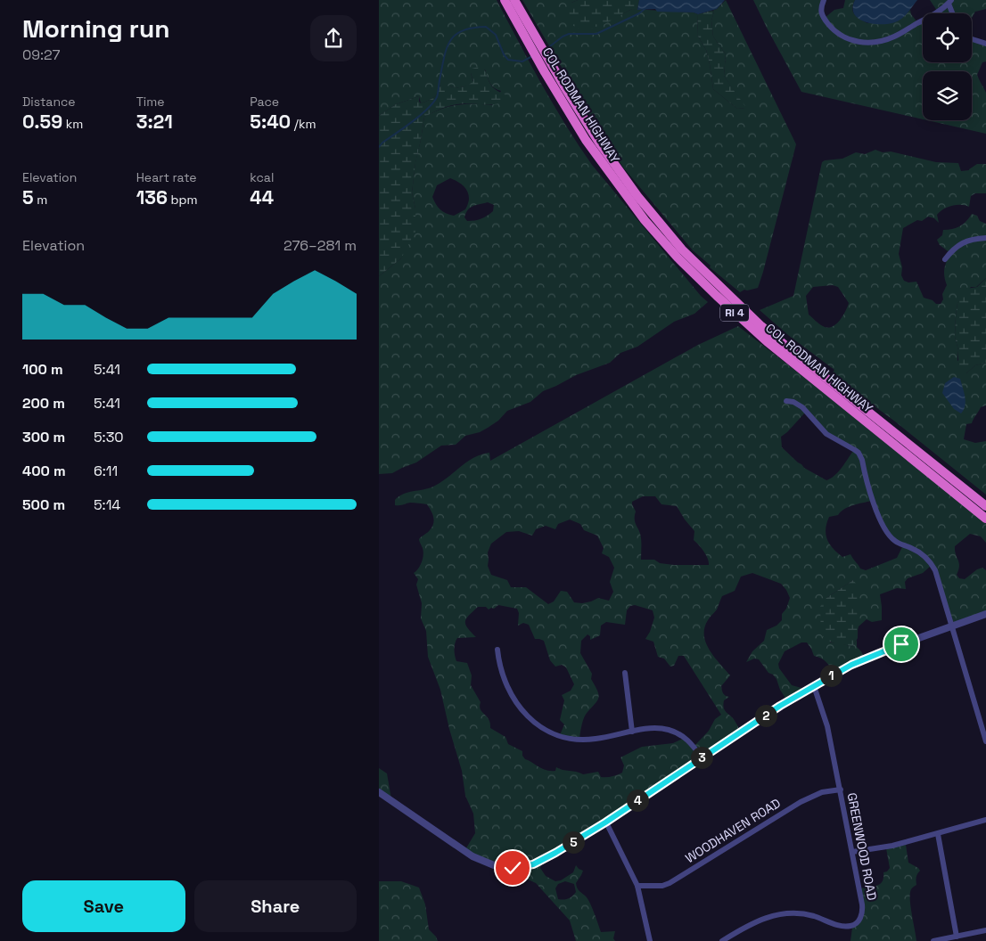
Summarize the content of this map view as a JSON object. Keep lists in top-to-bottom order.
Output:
{
  "streets": {
    "highway": ["COL RODMAN HIGHWAY", "RI 4"],
    "street": ["WOODHAVEN ROAD", "GREENWOOD ROAD"]
  },
  "crossings": [
    ["WOODHAVEN ROAD", "GREENWOOD ROAD"]
  ],
  "page": {
    "heading": ["Morning run", "09:27"],
    "stats": [
      ["Distance", "0.59 km"],
      ["Time", "3:21"],
      ["Pace", "5:40 /km"],
      ["Elevation", "5 m"],
      ["Heart rate", "136 bpm"],
      ["kcal", "44"]
    ],
    "chart": ["Elevation", "276–281 m"],
    "list": [
      {
        "name": "100 m",
        "note": "5:41"
      },
      {
        "name": "200 m",
        "note": "5:41"
      },
      {
        "name": "300 m",
        "note": "5:30"
      },
      {
        "name": "400 m",
        "note": "6:11"
      },
      {
        "name": "500 m",
        "note": "5:14"
      }
    ],
    "pins": [
      "1",
      "2",
      "3",
      "4",
      "5"
    ],
    "buttons": ["Save", "Share"]
  }
}
